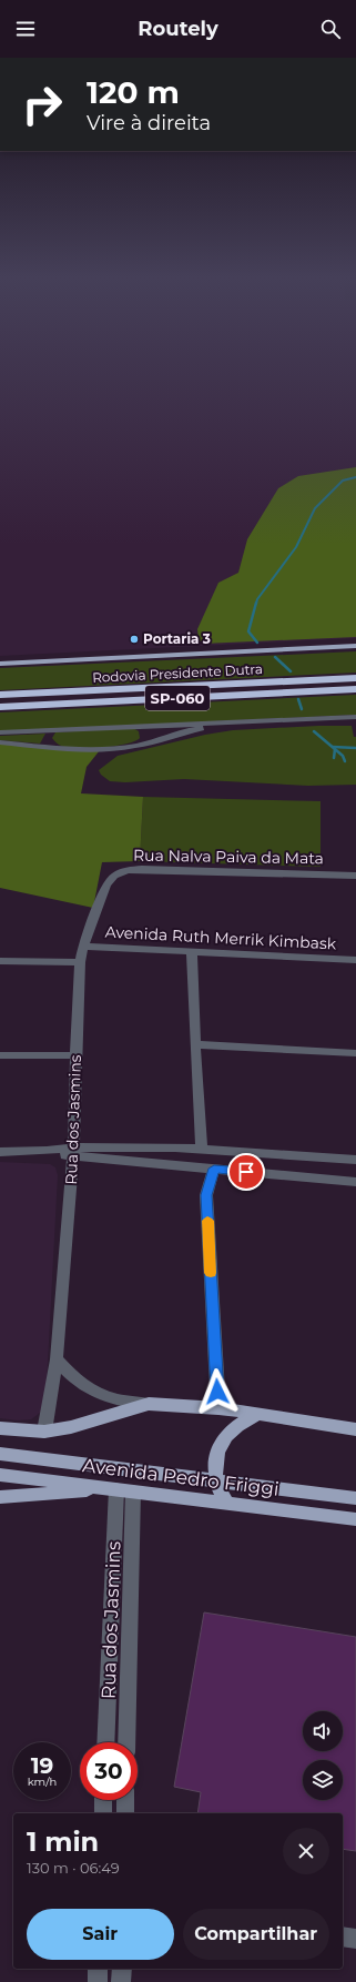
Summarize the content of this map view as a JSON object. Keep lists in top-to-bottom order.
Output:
{
  "streets": {
    "highway": ["Rodovia Presidente Dutra", "SP-060"],
    "main road": ["Avenida Pedro Friggi"],
    "street": ["Rua Nalva Paiva da Mata", "Avenida Ruth Merrik Kimbask", "Rua dos Jasmins"]
  },
  "crossings": [
    ["Rua Nalva Paiva da Mata", "Rua dos Jasmins"],
    ["Avenida Ruth Merrik Kimbask", "Rua dos Jasmins"],
    ["Rua dos Jasmins", "Avenida Pedro Friggi"]
  ],
  "places": ["Portaria 3"],
  "page": {
    "header": "Routely",
    "turn": ["120 m", "Vire à direita"],
    "speed": "19 km/h",
    "limit": "30",
    "heading": ["1 min", "130 m · 06:49"],
    "buttons": ["Sair", "Compartilhar"]
  }
}
